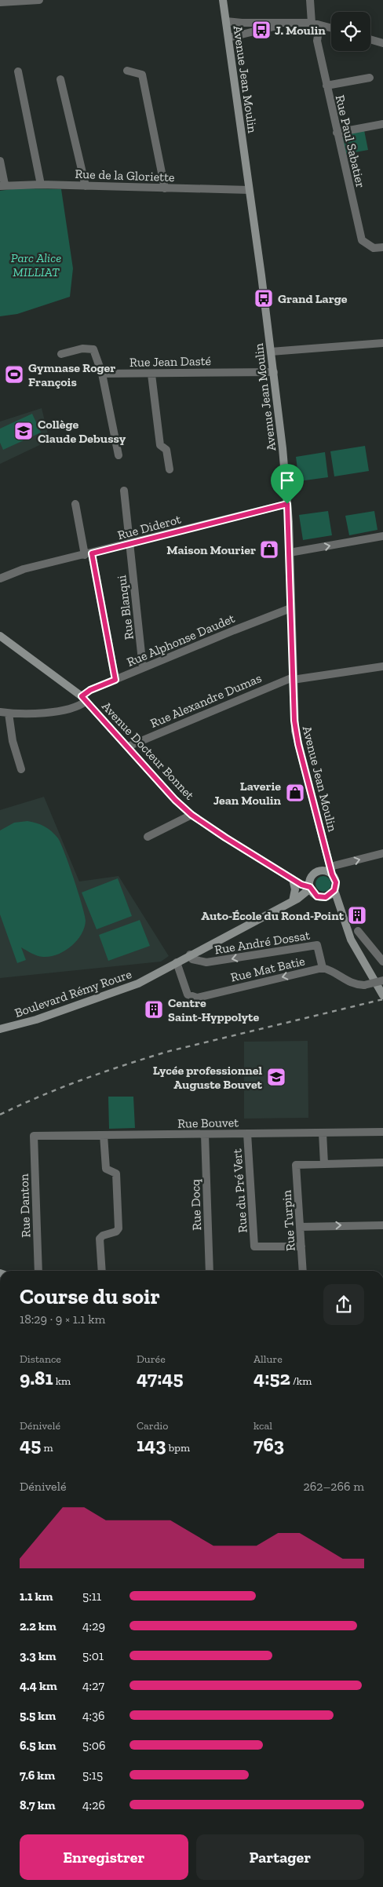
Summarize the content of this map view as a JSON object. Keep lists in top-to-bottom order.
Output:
{
  "streets": {
    "main road": ["Avenue Jean Moulin", "Avenue Docteur Bonnet", "Boulevard Rémy Roure"],
    "street": [
      "Rue Paul Sabatier",
      "Rue de la Gloriette",
      "Rue Jean Dasté",
      "Rue Diderot",
      "Rue Blanqui",
      "Rue Alphonse Daudet",
      "Rue Alexandre Dumas",
      "Rue André Dossat",
      "Rue Mat Batie",
      "Rue Bouvet",
      "Rue du Pré Vert",
      "Rue Docq",
      "Rue Danton",
      "Rue Turpin"
    ]
  },
  "crossings": [
    ["Avenue Jean Moulin", "Rue de la Gloriette"],
    ["Avenue Jean Moulin", "Rue Jean Dasté"],
    ["Avenue Jean Moulin", "Rue Diderot"],
    ["Avenue Jean Moulin", "Rue Alphonse Daudet"],
    ["Avenue Jean Moulin", "Rue Alexandre Dumas"],
    ["Avenue Jean Moulin", "Avenue Docteur Bonnet"],
    ["Avenue Jean Moulin", "Boulevard Rémy Roure"],
    ["Rue Diderot", "Rue Blanqui"],
    ["Rue Blanqui", "Rue Alphonse Daudet"],
    ["Rue Alphonse Daudet", "Avenue Docteur Bonnet"],
    ["Rue Alexandre Dumas", "Avenue Docteur Bonnet"],
    ["Avenue Docteur Bonnet", "Boulevard Rémy Roure"],
    ["Rue André Dossat", "Rue Mat Batie"],
    ["Rue André Dossat", "Boulevard Rémy Roure"],
    ["Rue Mat Batie", "Boulevard Rémy Roure"],
    ["Rue Bouvet", "Rue du Pré Vert"],
    ["Rue Bouvet", "Rue Docq"],
    ["Rue Bouvet", "Rue Danton"],
    ["Rue du Pré Vert", "Rue Turpin"]
  ],
  "one_way": ["Rue André Dossat", "Rue Mat Batie"],
  "parks": ["Parc Alice MILLIAT"],
  "places": {
    "bus stop": ["J. Moulin", "Grand Large"],
    "sports": ["Gymnase Roger François"],
    "school or university": ["Collège Claude Debussy", "Lycée professionnel Auguste Bouvet"],
    "shop": ["Maison Mourier", "Laverie Jean Moulin"],
    "building": ["Auto-École du Rond-Point", "Centre Saint-Hyppolyte"]
  },
  "page": {
    "heading": ["Course du soir", "18:29 · 9 × 1.1 km"],
    "stats": [
      ["Distance", "9.81 km"],
      ["Durée", "47:45"],
      ["Allure", "4:52 /km"],
      ["Dénivelé", "45 m"],
      ["Cardio", "143 bpm"],
      ["kcal", "763"]
    ],
    "chart": ["Dénivelé", "262–266 m"],
    "list": [
      {
        "name": "1.1 km",
        "note": "5:11"
      },
      {
        "name": "2.2 km",
        "note": "4:29"
      },
      {
        "name": "3.3 km",
        "note": "5:01"
      },
      {
        "name": "4.4 km",
        "note": "4:27"
      },
      {
        "name": "5.5 km",
        "note": "4:36"
      },
      {
        "name": "6.5 km",
        "note": "5:06"
      },
      {
        "name": "7.6 km",
        "note": "5:15"
      },
      {
        "name": "8.7 km",
        "note": "4:26"
      }
    ],
    "buttons": ["Enregistrer", "Partager"]
  }
}
